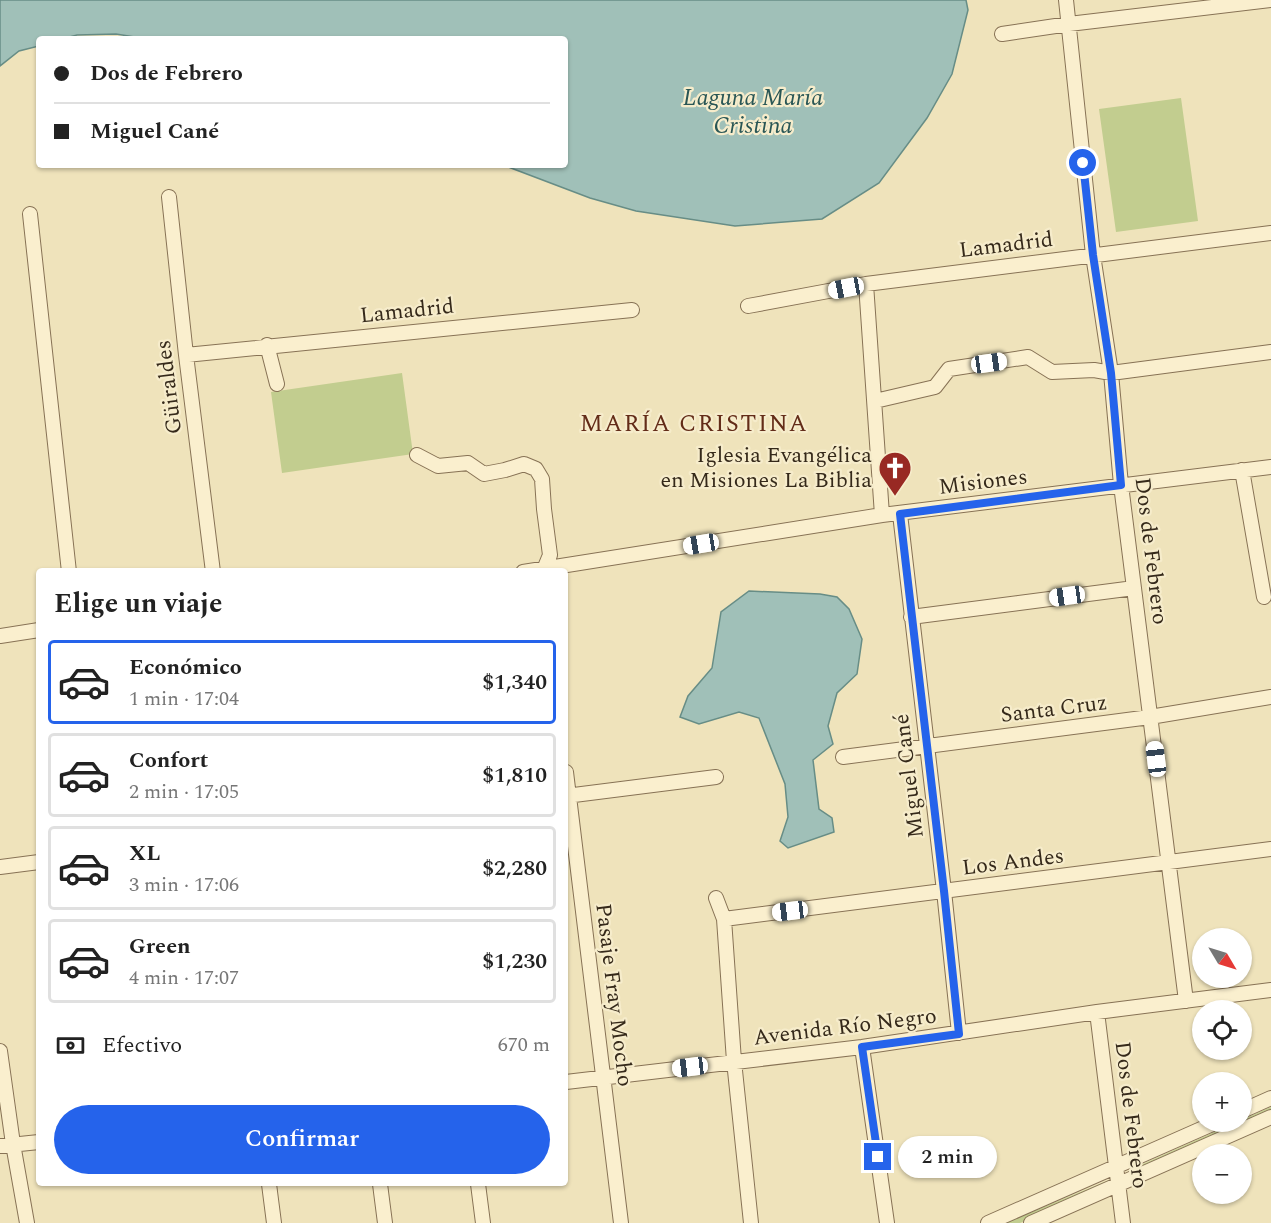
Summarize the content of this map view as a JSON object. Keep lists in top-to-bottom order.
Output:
{
  "streets": {
    "street": [
      "Lamadrid",
      "Güiraldes",
      "Misiones",
      "Dos de Febrero",
      "Santa Cruz",
      "Miguel Cané",
      "Los Andes",
      "Pasaje Fray Mocho",
      "Avenida Río Negro"
    ]
  },
  "crossings": [
    ["Lamadrid", "Güiraldes"],
    ["Lamadrid", "Dos de Febrero"],
    ["Misiones", "Dos de Febrero"],
    ["Misiones", "Miguel Cané"],
    ["Dos de Febrero", "Santa Cruz"],
    ["Dos de Febrero", "Los Andes"],
    ["Dos de Febrero", "Avenida Río Negro"],
    ["Santa Cruz", "Miguel Cané"],
    ["Miguel Cané", "Los Andes"],
    ["Miguel Cané", "Avenida Río Negro"],
    ["Pasaje Fray Mocho", "Avenida Río Negro"]
  ],
  "districts": ["MARÍA CRISTINA"],
  "water": ["Laguna María Cristina"],
  "places": {
    "church": ["Iglesia Evangélica en Misiones La Biblia"]
  },
  "north": "bottom right",
  "page": {
    "banner": ["Dos de Febrero", "Miguel Cané"],
    "heading": "Elige un viaje",
    "list": [
      {
        "name": "Económico",
        "note": "1 min · 17:04",
        "value": "$1,340"
      },
      {
        "name": "Confort",
        "note": "2 min · 17:05",
        "value": "$1,810"
      },
      {
        "name": "XL",
        "note": "3 min · 17:06",
        "value": "$2,280"
      },
      {
        "name": "Green",
        "note": "4 min · 17:07",
        "value": "$1,230"
      }
    ],
    "map_buttons": ["+", "−"],
    "pay": ["Efectivo", "670 m"],
    "buttons": "Confirmar",
    "bubble": "2 min"
  }
}
